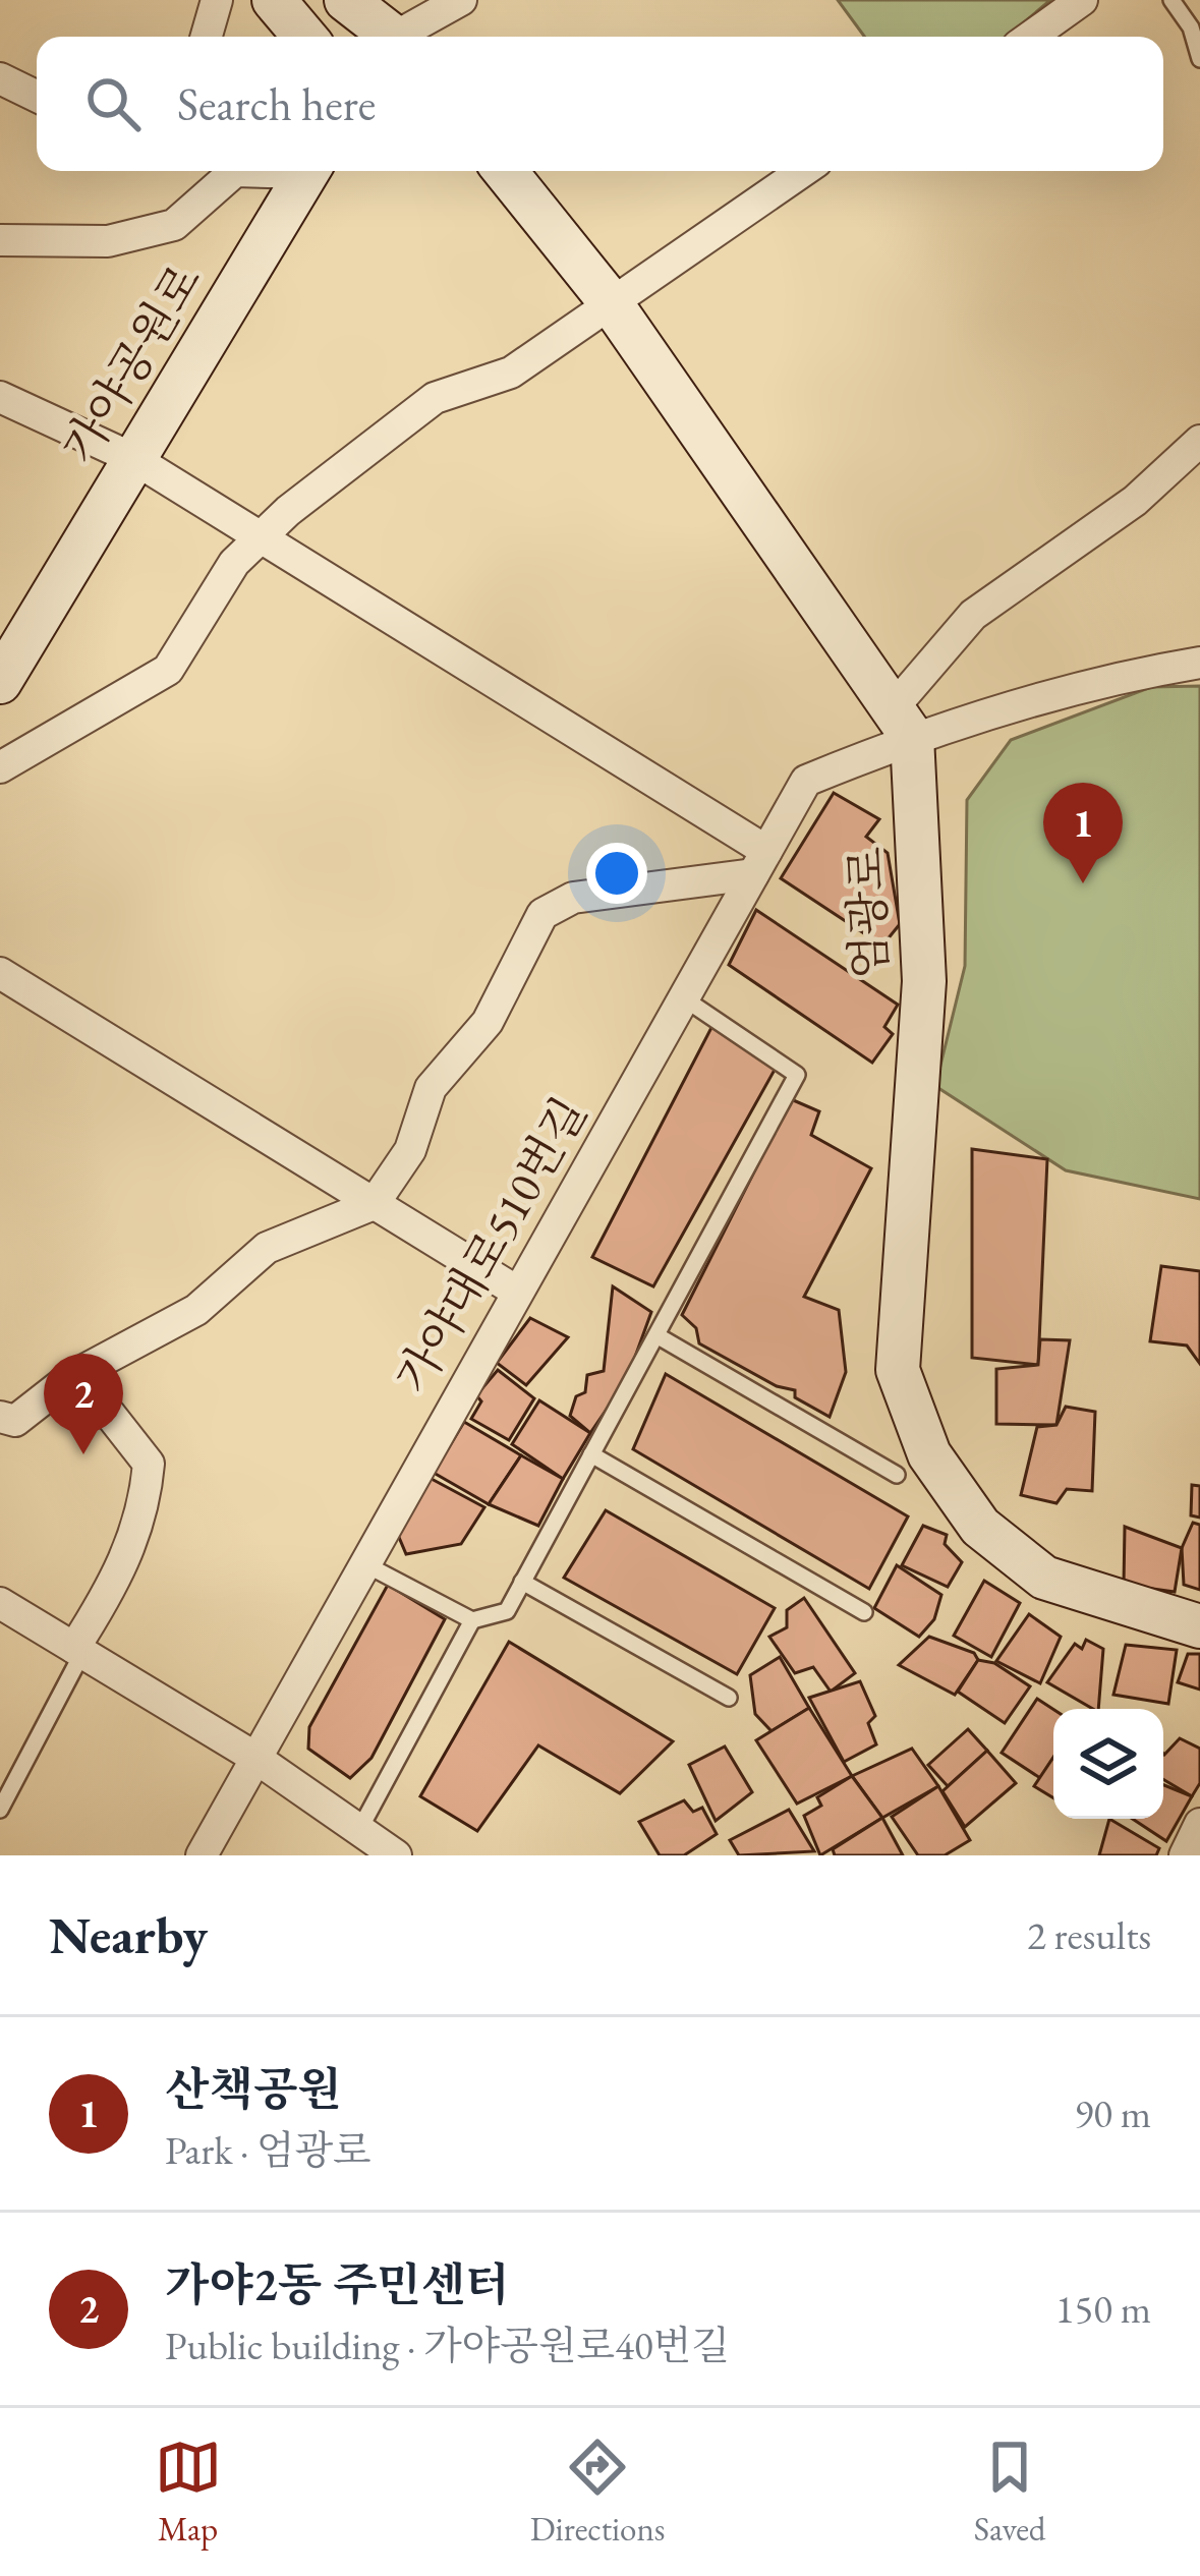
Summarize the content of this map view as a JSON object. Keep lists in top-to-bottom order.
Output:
{
  "streets": {
    "main road": ["가야공원로", "엄광로"],
    "street": ["가야대로510번길"]
  },
  "crossings": [
    ["엄광로", "가야대로510번길"]
  ],
  "page": {
    "search": "Search here",
    "pins": ["1", "2"],
    "heading": ["Nearby", "2 results"],
    "list": [
      {
        "mark": "1",
        "name": "산책공원",
        "note": "Park · 엄광로",
        "value": "90 m"
      },
      {
        "mark": "2",
        "name": "가야2동 주민센터",
        "note": "Public building · 가야공원로40번길",
        "value": "150 m"
      }
    ],
    "nav": ["Map", "Directions", "Saved"]
  }
}
